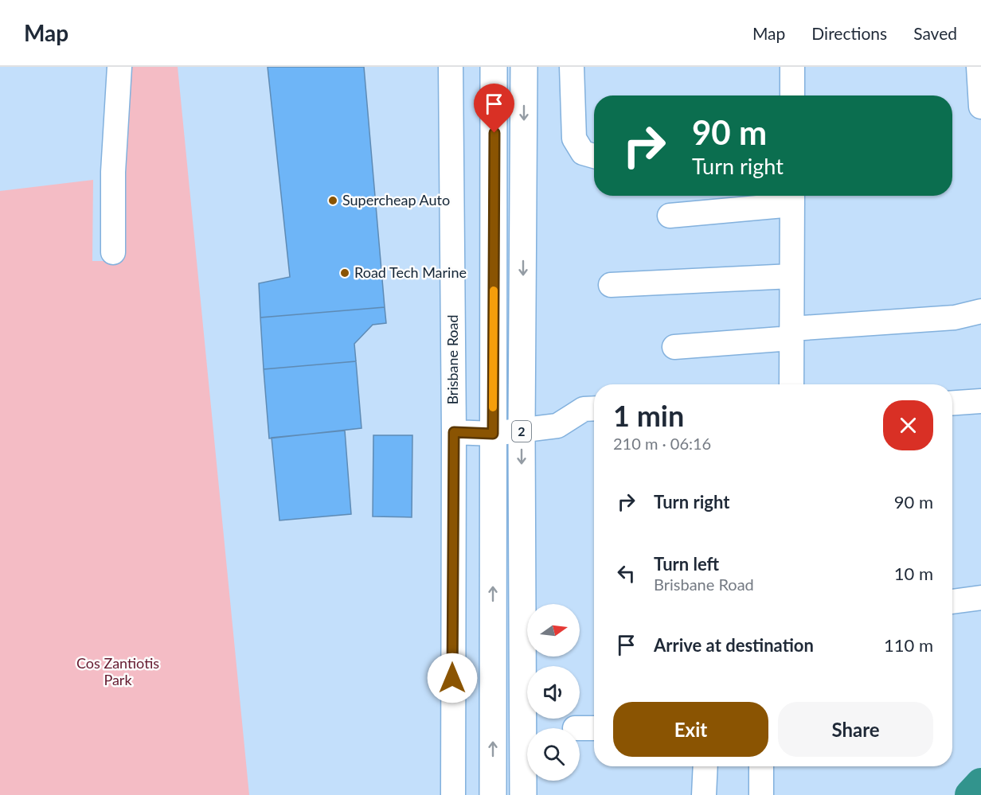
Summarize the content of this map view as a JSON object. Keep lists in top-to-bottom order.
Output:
{
  "streets": {
    "highway": ["2"],
    "lane": ["Brisbane Road"]
  },
  "parks": ["Cos Zantiotis Park"],
  "places": ["Supercheap Auto", "Road Tech Marine"],
  "north": "right",
  "page": {
    "header": "Map",
    "nav": ["Map", "Directions", "Saved"],
    "turn": ["90 m", "Turn right"],
    "heading": ["1 min", "210 m · 06:16"],
    "list": [
      {
        "name": "Turn right",
        "value": "90 m"
      },
      {
        "name": "Turn left",
        "note": "Brisbane Road",
        "value": "10 m"
      },
      {
        "name": "Arrive at destination",
        "value": "110 m"
      }
    ],
    "buttons": ["Exit", "Share"]
  }
}
